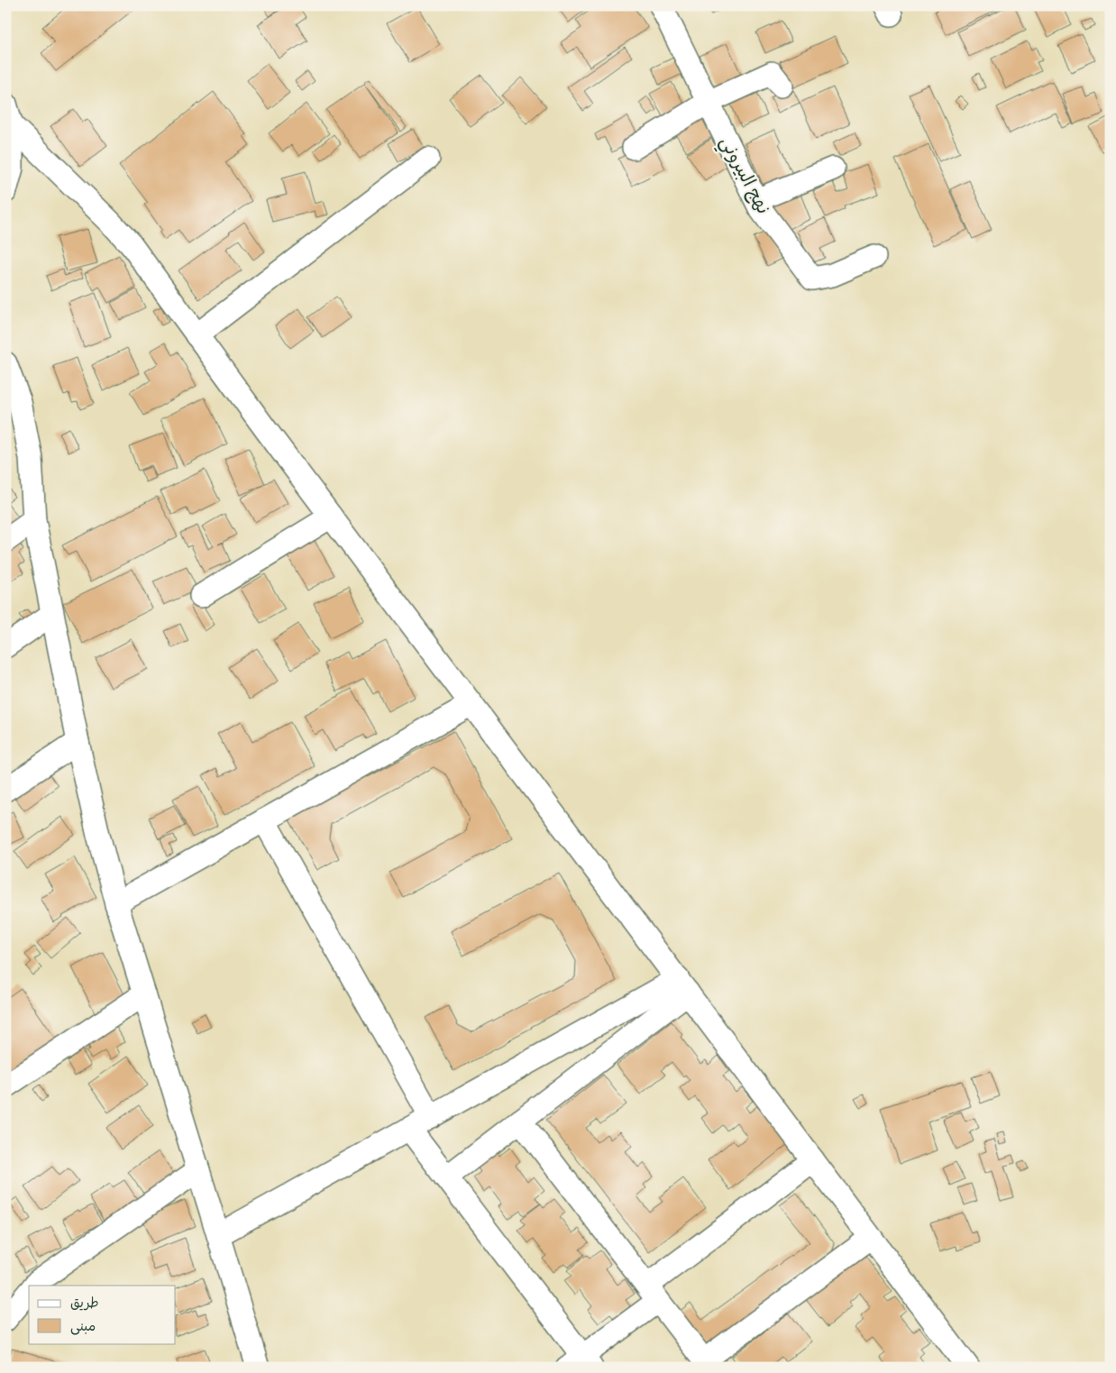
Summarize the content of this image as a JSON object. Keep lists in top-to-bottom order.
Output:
{
  "streets": {
    "street": ["نهج البيروني"]
  },
  "legend": ["طريق", "مبنى"]
}
